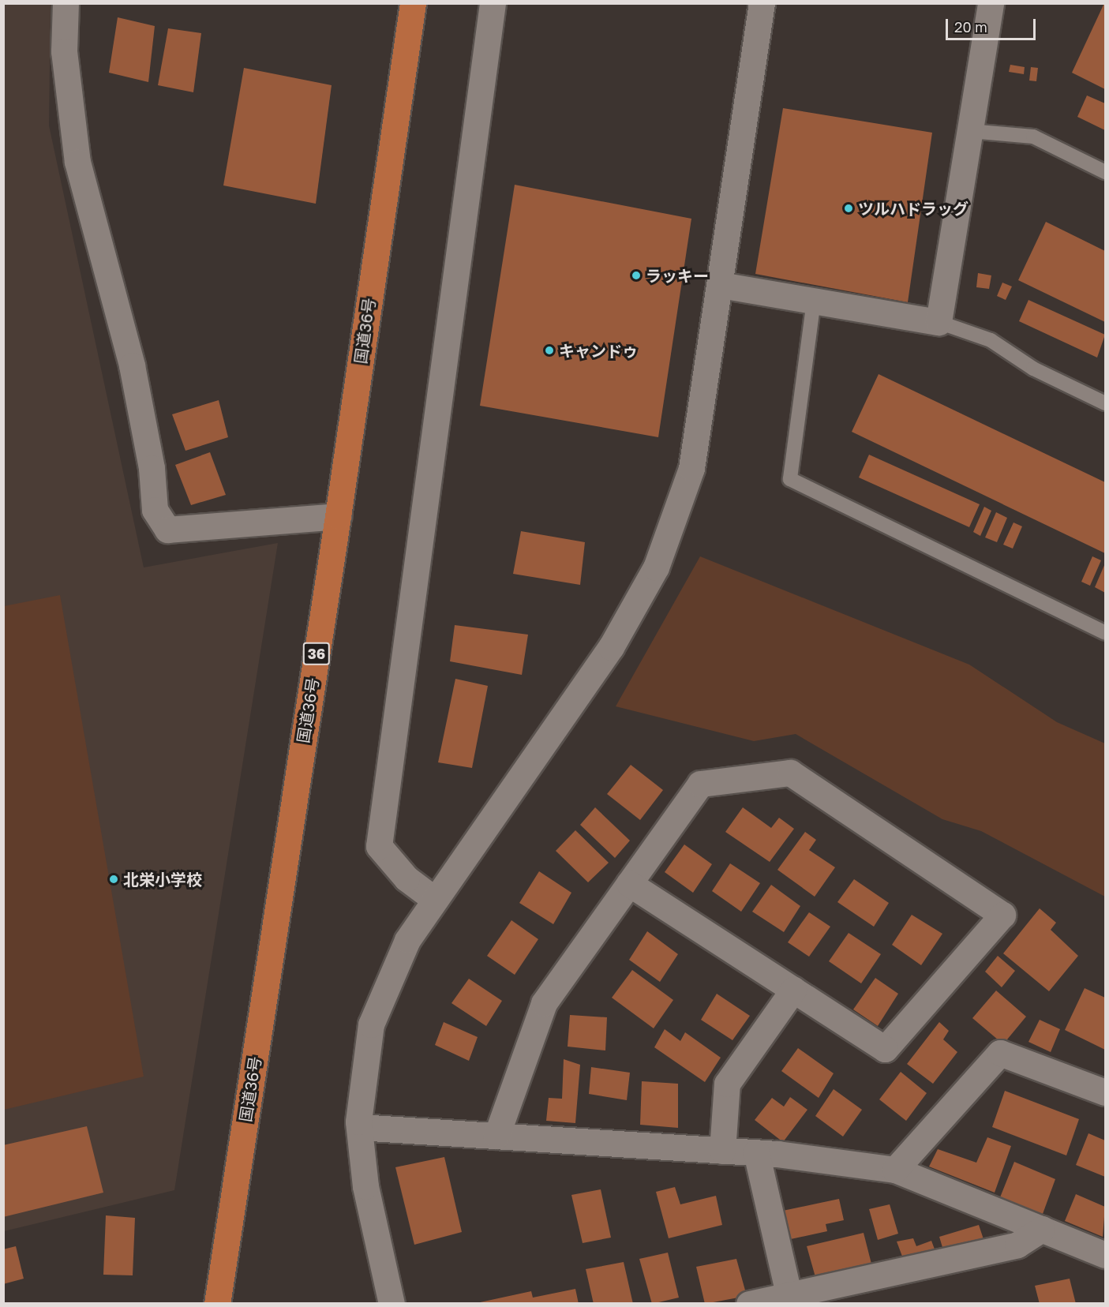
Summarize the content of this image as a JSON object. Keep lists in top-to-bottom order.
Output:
{
  "streets": {
    "highway": ["国道36号", "36"]
  },
  "places": [
    "ツルハドラッグ",
    "ラッキー",
    "キャンドゥ",
    "北栄小学校"
  ],
  "scale_bar": "20 m"
}
